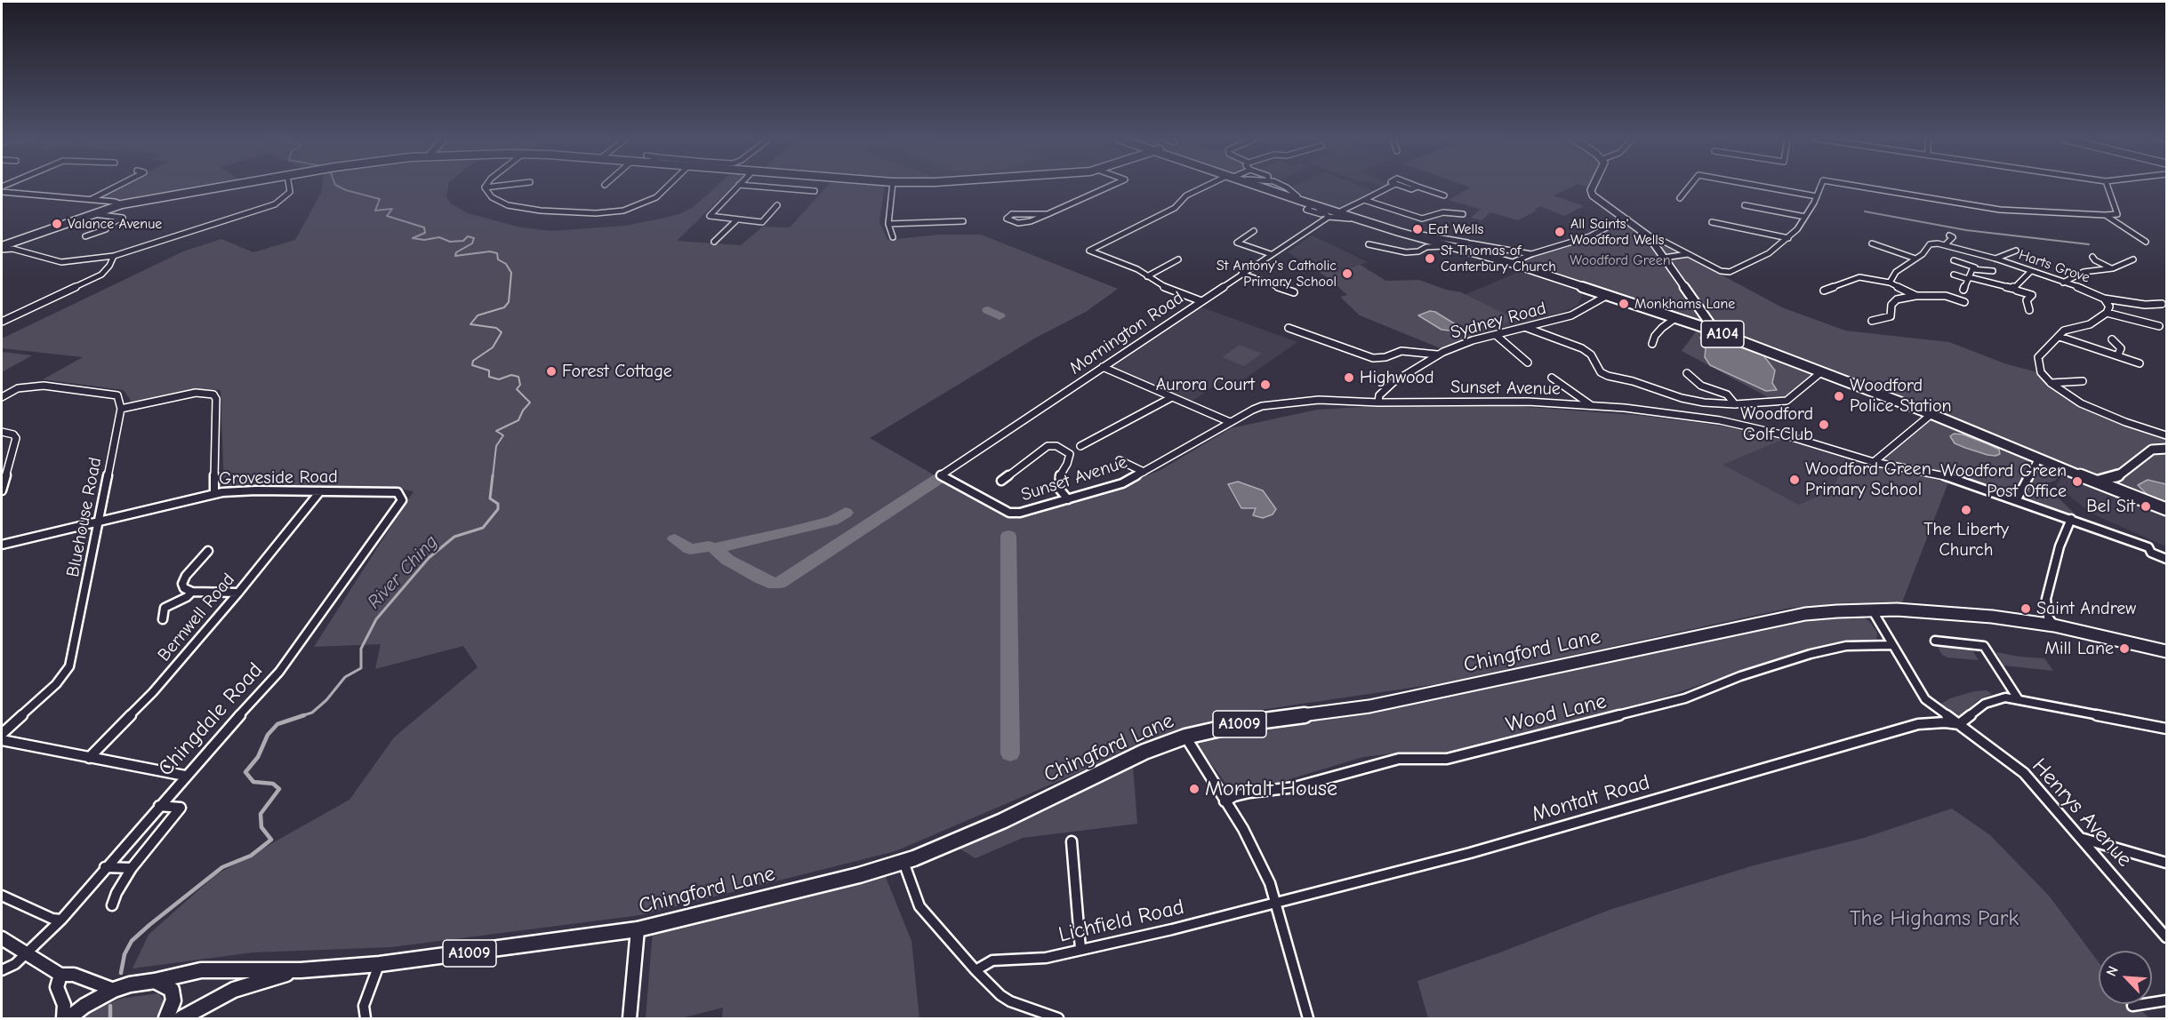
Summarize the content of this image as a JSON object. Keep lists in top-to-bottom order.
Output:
{
  "streets": {
    "main road": ["A104", "Chingford Lane", "A1009"],
    "street": [
      "Harts Grove",
      "Sydney Road",
      "Mornington Road",
      "Sunset Avenue",
      "Groveside Road",
      "Bluehouse Road",
      "Bernwell Road",
      "Wood Lane",
      "Chingdale Road",
      "Montalt Road",
      "Henrys Avenue",
      "Lichfield Road"
    ]
  },
  "crossings": [
    ["Sydney Road", "A104"],
    ["Sydney Road", "Sunset Avenue"],
    ["Mornington Road", "Sunset Avenue"],
    ["Groveside Road", "Bluehouse Road"],
    ["Groveside Road", "Bernwell Road"],
    ["Groveside Road", "Chingdale Road"],
    ["Chingford Lane", "A1009"],
    ["Montalt Road", "Henrys Avenue"],
    ["Montalt Road", "Lichfield Road"]
  ],
  "water": ["River Ching"],
  "parks": ["Woodford Green", "The Highams Park"],
  "places": [
    "Valance Avenue",
    "Eat Wells",
    "All Saints' Woodford Wells",
    "St Thomas of Canterbury Church",
    "St Antony's Catholic Primary School",
    "Monkhams Lane",
    "Forest Cottage",
    "Highwood",
    "Aurora Court",
    "Woodford Police Station",
    "Woodford Golf Club",
    "Woodford Green Primary School",
    "Woodford Green Post Office",
    "Bel Sit",
    "The Liberty Church",
    "Saint Andrew",
    "Mill Lane",
    "Montalt House"
  ],
  "north": "top left"
}
